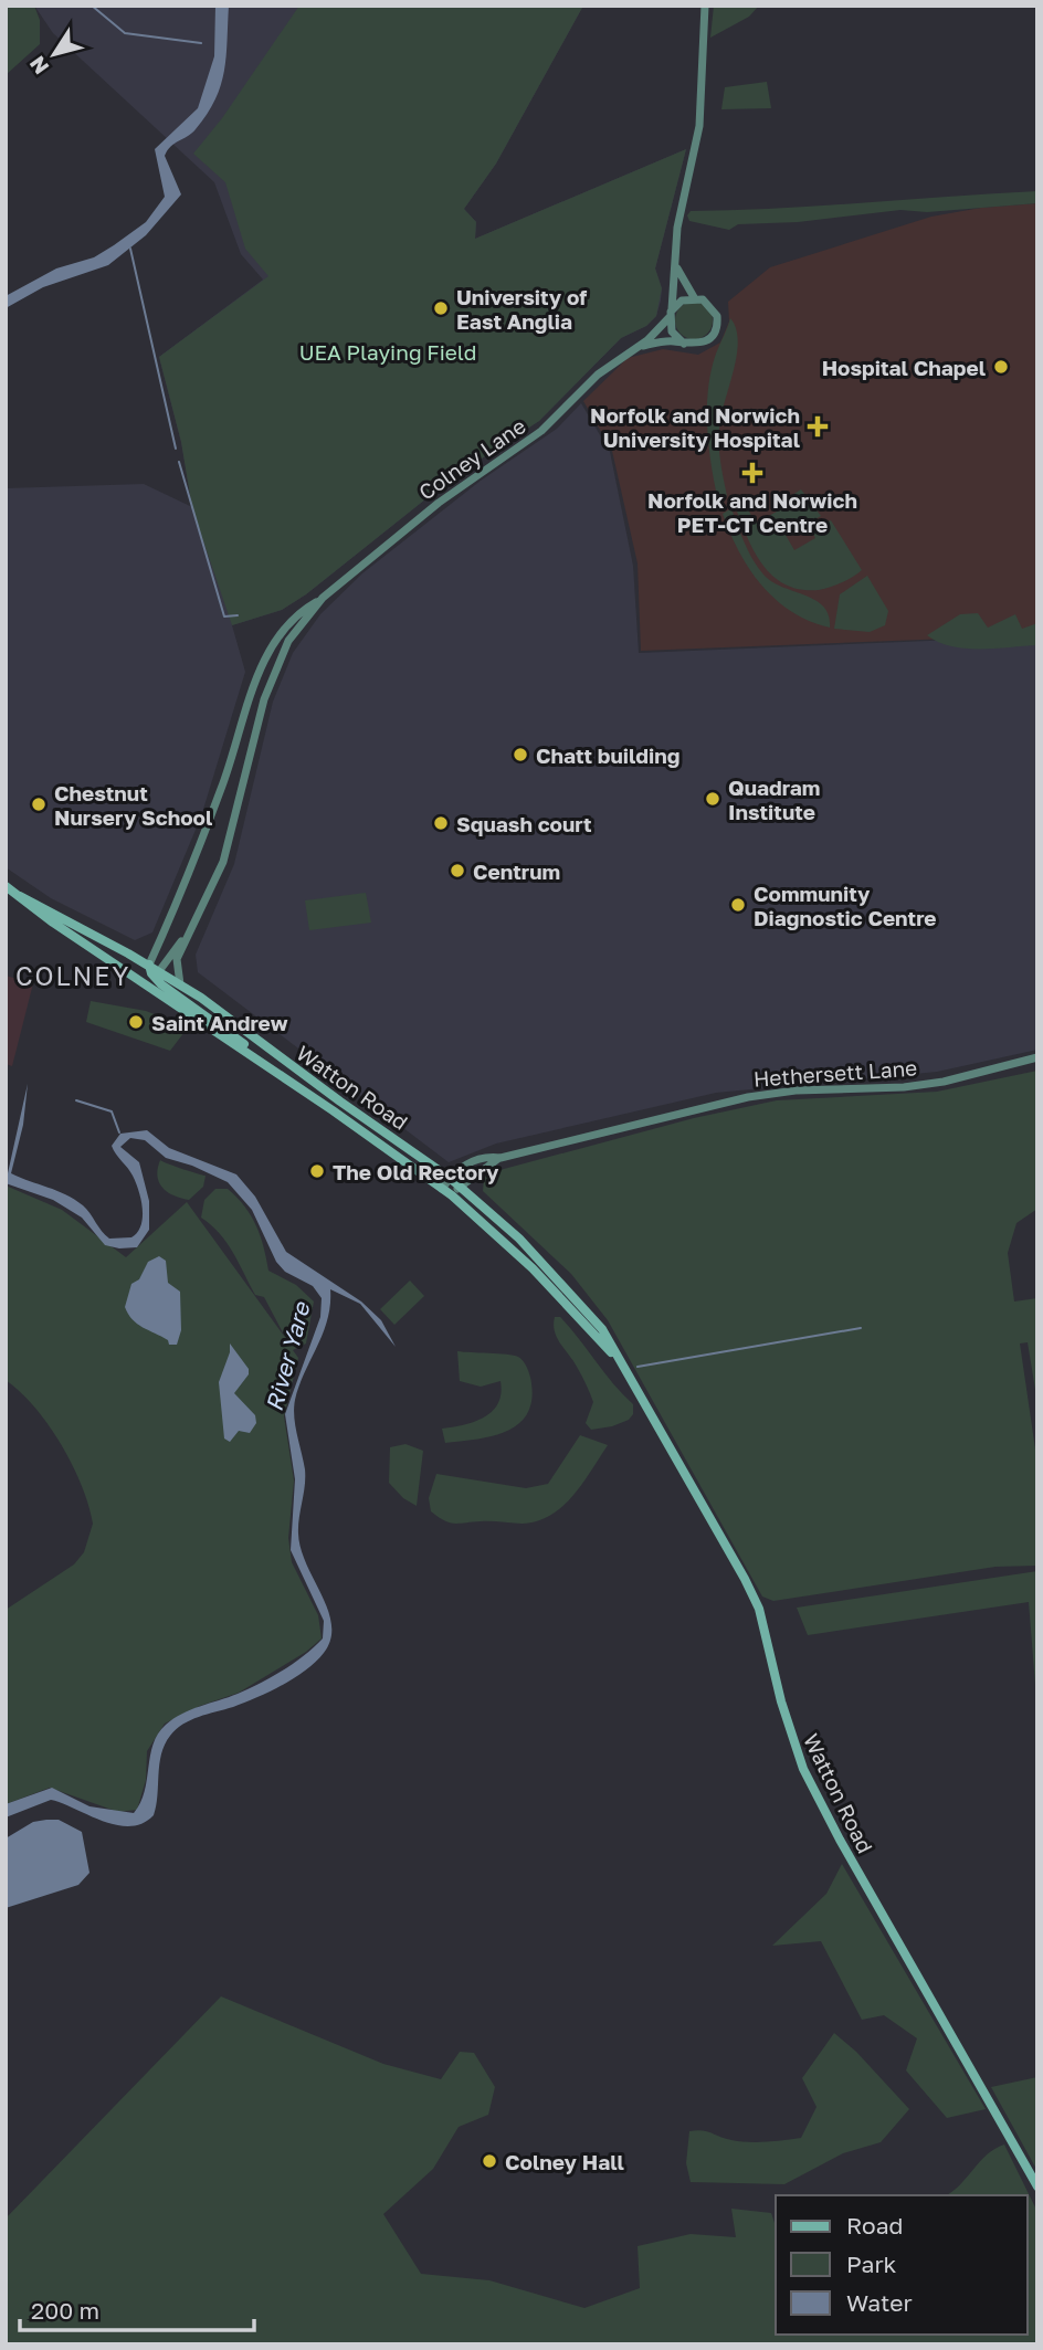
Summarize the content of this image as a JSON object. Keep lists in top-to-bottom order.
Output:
{
  "streets": {
    "main road": ["Watton Road"],
    "street": ["Colney Lane", "Hethersett Lane"]
  },
  "crossings": [
    ["Colney Lane", "Watton Road"],
    ["Hethersett Lane", "Watton Road"]
  ],
  "districts": ["COLNEY"],
  "water": ["River Yare"],
  "parks": ["UEA Playing Field"],
  "places": {
    "other": [
      "University of East Anglia",
      "Hospital Chapel",
      "Chatt building",
      "Quadram Institute",
      "Chestnut Nursery School",
      "Squash court",
      "Centrum",
      "Community Diagnostic Centre",
      "Saint Andrew",
      "The Old Rectory",
      "Colney Hall"
    ],
    "health": ["Norfolk and Norwich University Hospital", "Norfolk and Norwich PET-CT Centre"]
  },
  "legend": ["Road", "Park", "Water"],
  "scale_bar": "200 m",
  "north": "bottom left"
}
